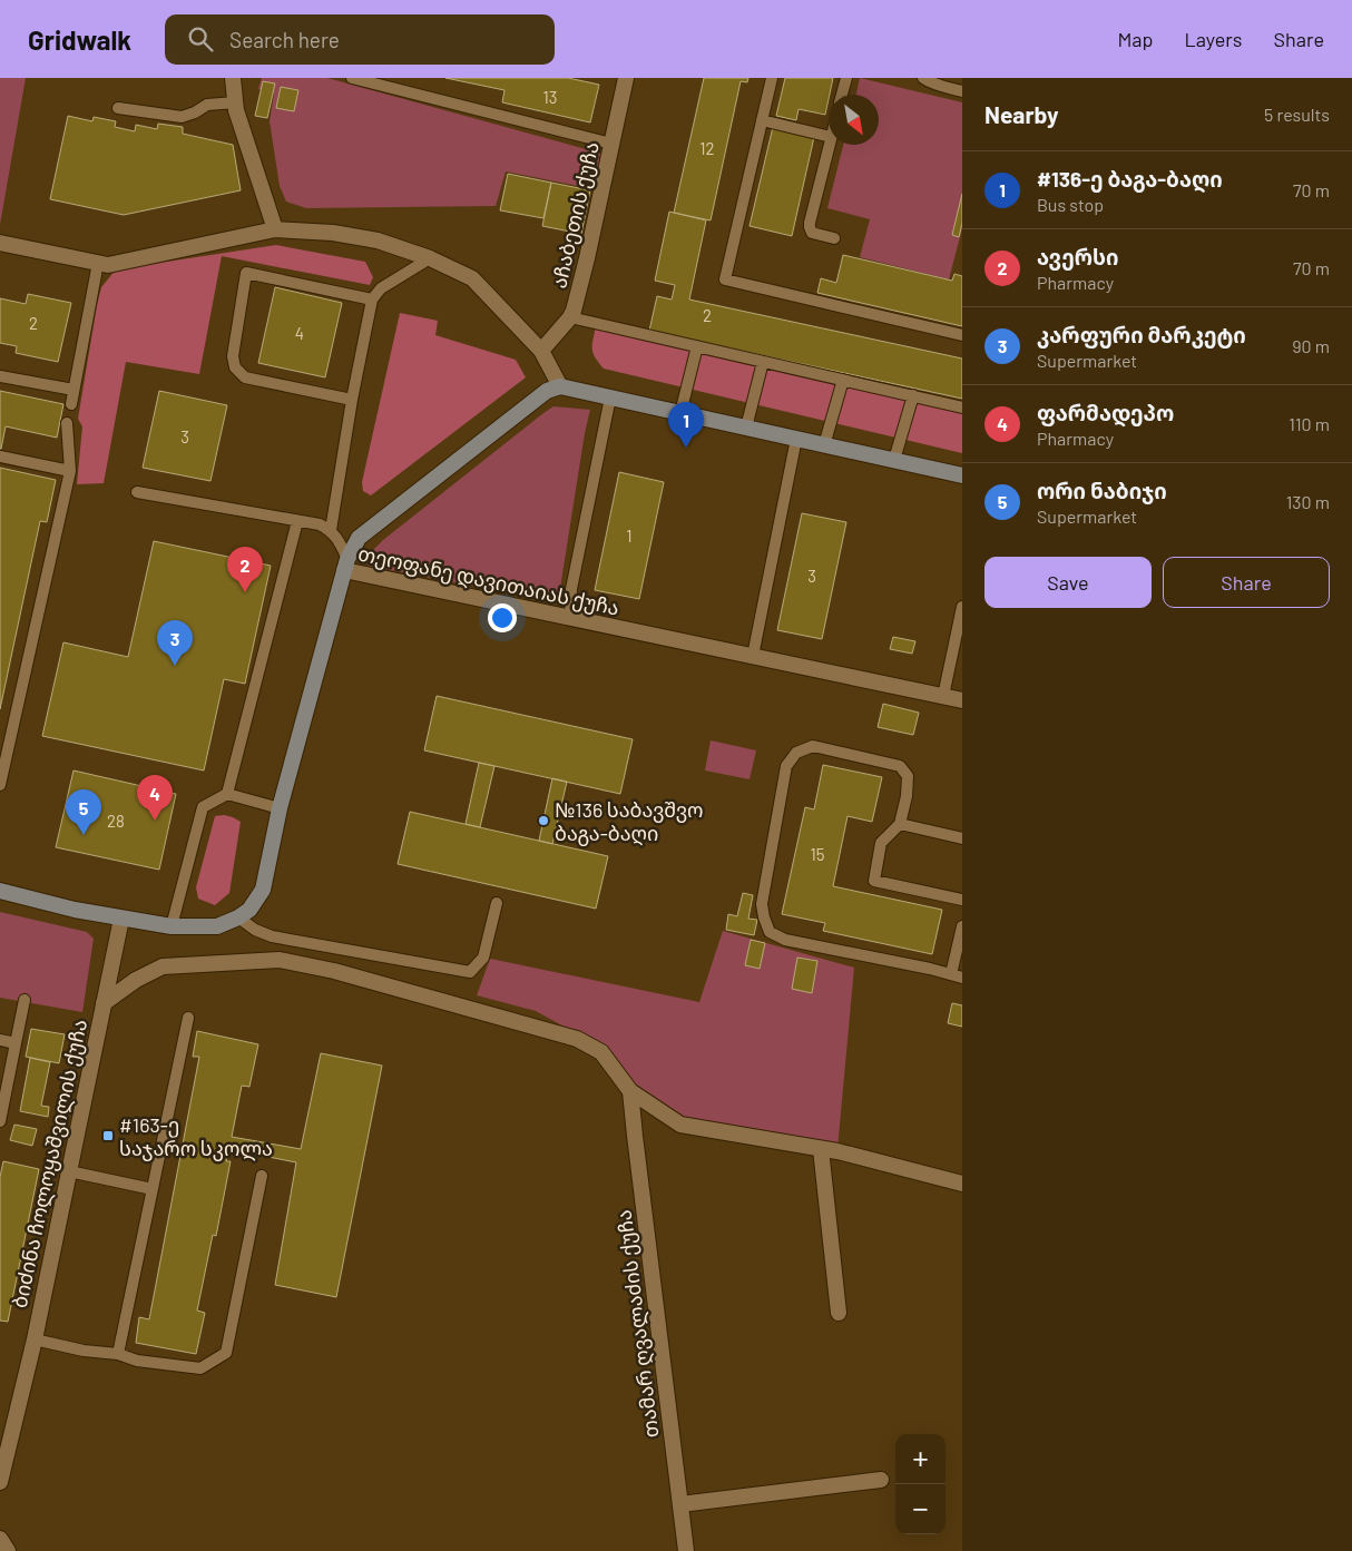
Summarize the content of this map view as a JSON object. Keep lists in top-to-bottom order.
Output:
{
  "streets": {
    "main road": ["თეოფანე დავითაიას ქუჩა"],
    "street": ["აჩაბეთის ქუჩა", "ბიძინა ჩოლოყაშვილის ქუჩა", "თამარ ღვალაძის ქუჩა"]
  },
  "crossings": [
    ["თეოფანე დავითაიას ქუჩა", "ბიძინა ჩოლოყაშვილის ქუჩა"]
  ],
  "places": {
    "other": ["№136 საბავშვო ბაგა-ბაღი"],
    "transit": ["#163-ე საჯარო სკოლა"]
  },
  "house_numbers": [
    "13",
    "12",
    "2",
    "2",
    "4",
    "3",
    "1",
    "3",
    "28",
    "15"
  ],
  "north": "bottom right",
  "page": {
    "header": "Gridwalk",
    "search": "Search here",
    "nav": ["Map", "Layers", "Share"],
    "heading": ["Nearby", "5 results"],
    "list": [
      {
        "mark": "1",
        "name": "#136-ე ბაგა-ბაღი",
        "note": "Bus stop",
        "value": "70 m"
      },
      {
        "mark": "2",
        "name": "ავერსი",
        "note": "Pharmacy",
        "value": "70 m"
      },
      {
        "mark": "3",
        "name": "კარფური მარკეტი",
        "note": "Supermarket",
        "value": "90 m"
      },
      {
        "mark": "4",
        "name": "ფარმადეპო",
        "note": "Pharmacy",
        "value": "110 m"
      },
      {
        "mark": "5",
        "name": "ორი ნაბიჯი",
        "note": "Supermarket",
        "value": "130 m"
      }
    ],
    "pins": [
      "1",
      "2",
      "3",
      "4",
      "5"
    ],
    "buttons": ["Save", "Share"],
    "map_buttons": ["+", "−"]
  }
}
